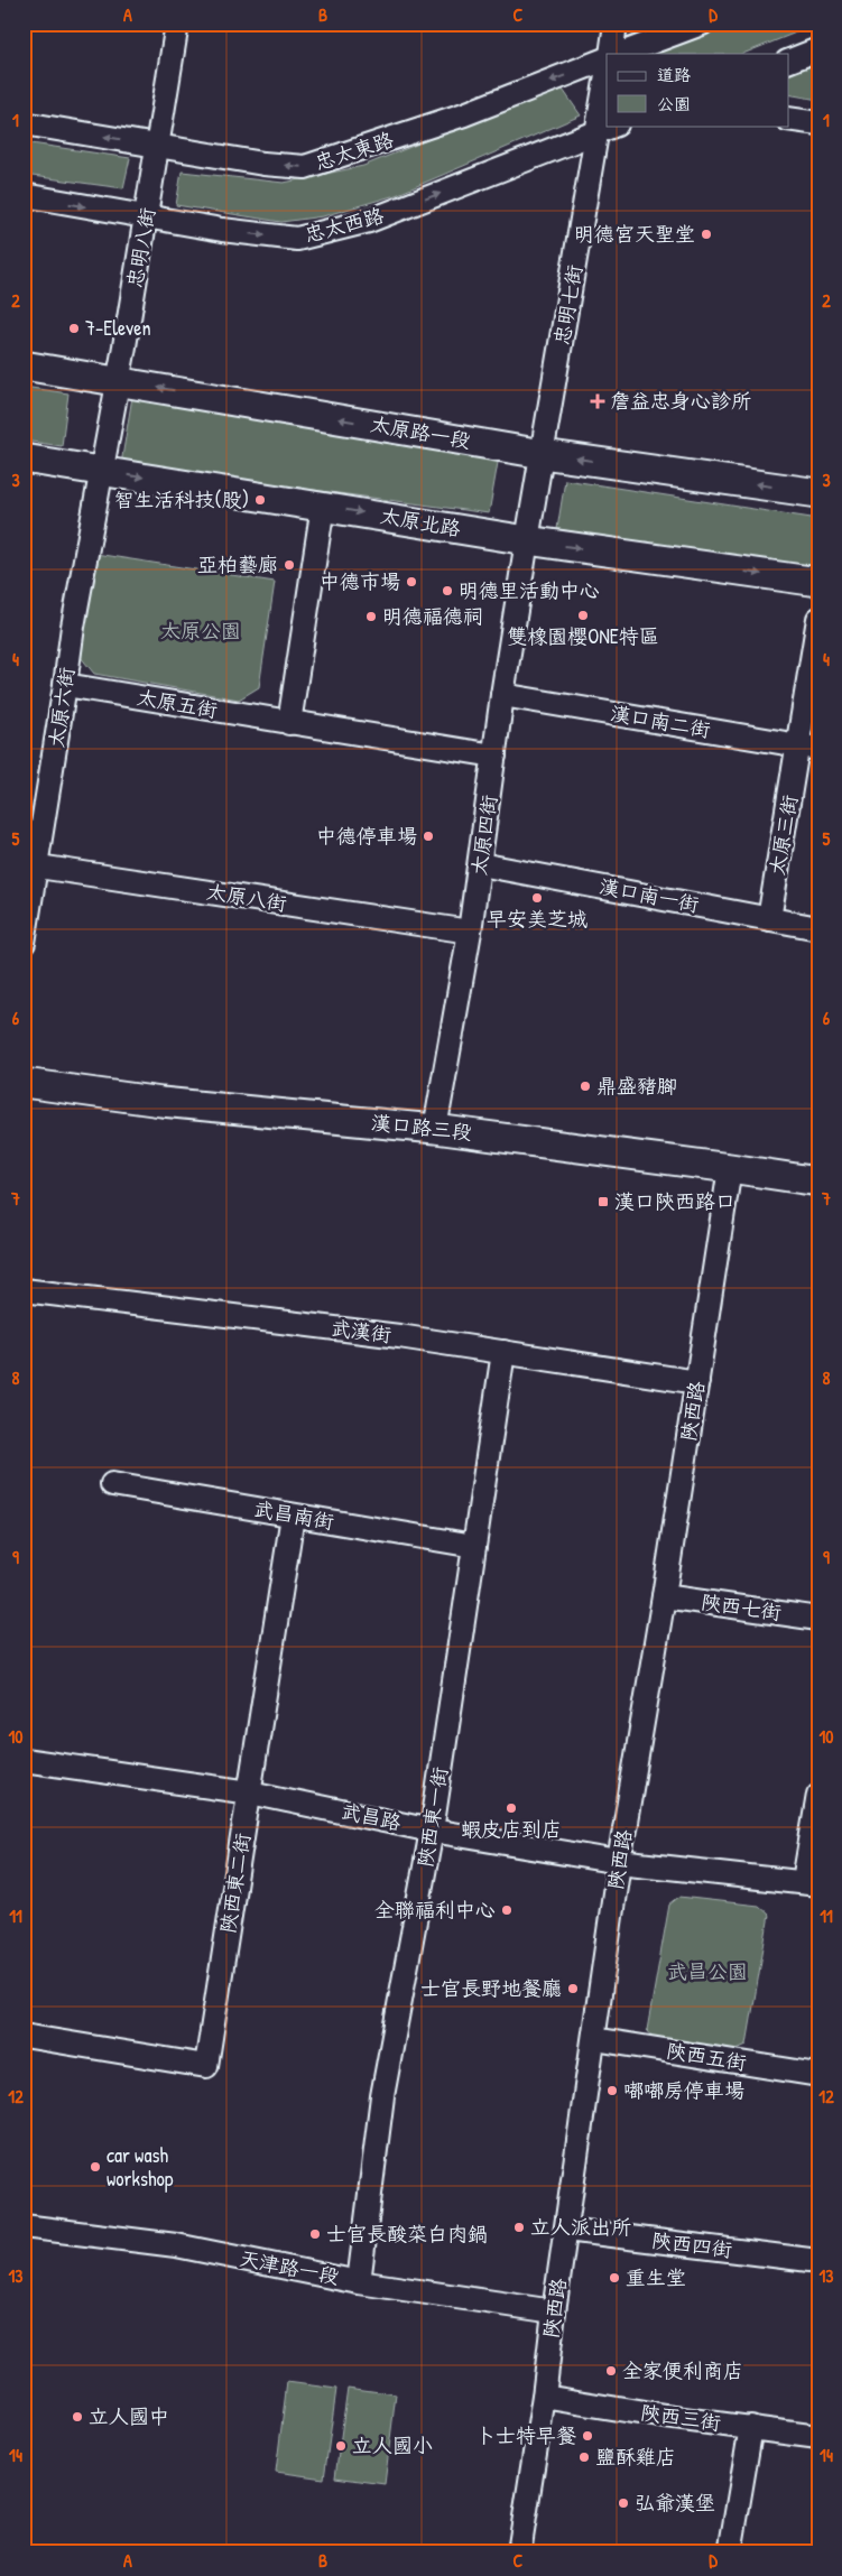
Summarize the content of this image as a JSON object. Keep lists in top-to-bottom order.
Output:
{
  "streets": {
    "street": [
      "忠太東路",
      "忠太西路",
      "忠明八街",
      "忠明七街",
      "太原路一段",
      "太原北路",
      "太原五街",
      "太原六街",
      "漢口南二街",
      "太原四街",
      "太原三街",
      "漢口南一街",
      "太原八街",
      "漢口路三段",
      "武漢街",
      "陝西路",
      "武昌南街",
      "陜西七街",
      "武昌路",
      "陜西東一街",
      "陜西東二街",
      "陝西五街",
      "陝西四街",
      "天津路一段",
      "陝西三街"
    ]
  },
  "crossings": [
    ["忠太東路", "忠明八街"],
    ["忠太西路", "忠明八街"],
    ["忠太西路", "忠明七街"],
    ["忠明八街", "太原路一段"],
    ["忠明八街", "太原北路"],
    ["忠明八街", "太原六街"],
    ["忠明七街", "太原路一段"],
    ["忠明七街", "太原北路"],
    ["忠明七街", "太原四街"],
    ["太原北路", "太原六街"],
    ["太原北路", "太原四街"],
    ["太原五街", "太原六街"],
    ["太原五街", "太原四街"],
    ["太原六街", "太原八街"],
    ["漢口南二街", "太原四街"],
    ["漢口南二街", "太原三街"],
    ["太原四街", "漢口南一街"],
    ["太原四街", "太原八街"],
    ["太原四街", "漢口路三段"],
    ["太原三街", "漢口南一街"],
    ["漢口路三段", "陝西路"],
    ["武漢街", "陝西路"],
    ["武漢街", "陜西東一街"],
    ["陝西路", "陜西七街"],
    ["陝西路", "武昌路"],
    ["陝西路", "陝西五街"],
    ["陝西路", "陝西四街"],
    ["陝西路", "天津路一段"],
    ["陝西路", "陝西三街"],
    ["武昌南街", "陜西東一街"],
    ["武昌南街", "陜西東二街"],
    ["武昌路", "陜西東一街"],
    ["武昌路", "陜西東二街"],
    ["陜西東一街", "天津路一段"]
  ],
  "one_way": [
    "忠太東路",
    "忠太西路",
    "太原路一段",
    "太原北路"
  ],
  "parks": ["太原公園", "武昌公園"],
  "places": {
    "other": [
      "明德宮天聖堂",
      "7-Eleven",
      "智生活科技(股)",
      "亞柏藝廊",
      "中德市場",
      "明德里活動中心",
      "雙橡園櫻ONE特區",
      "明德福德祠",
      "中德停車場",
      "早安美芝城",
      "鼎盛豬腳",
      "蝦皮店到店",
      "全聯福利中心",
      "士官長野地餐廳",
      "嘟嘟房停車場",
      "car wash workshop",
      "立人派出所",
      "士官長酸菜白肉鍋",
      "重生堂",
      "全家便利商店",
      "立人國中",
      "卜士特早餐",
      "立人國小",
      "鹽酥雞店",
      "弘爺漢堡"
    ],
    "health": ["詹益忠身心診所"],
    "transit": ["漢口陝西路口"]
  },
  "legend": ["道路", "公園"],
  "grid": {
    "columns": [
      "A",
      "B",
      "C",
      "D"
    ],
    "rows": [
      "1",
      "2",
      "3",
      "4",
      "5",
      "6",
      "7",
      "8",
      "9",
      "10",
      "11",
      "12",
      "13",
      "14"
    ]
  }
}
